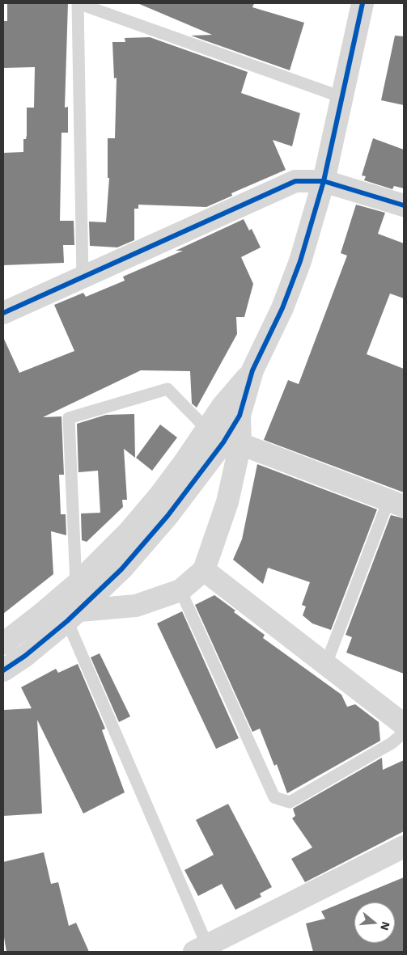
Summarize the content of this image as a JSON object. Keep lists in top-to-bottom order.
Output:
{
  "north": "right"
}
